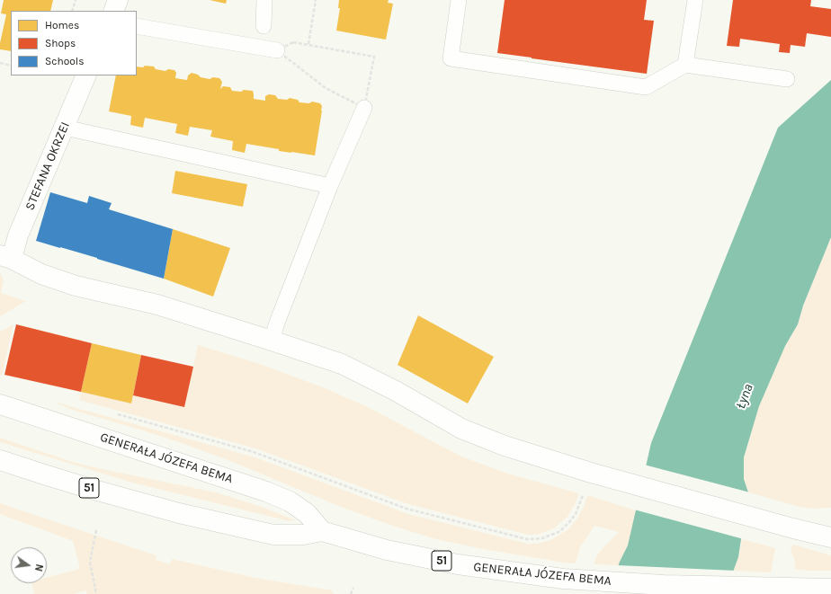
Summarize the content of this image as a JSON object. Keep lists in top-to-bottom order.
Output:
{
  "streets": {
    "main road": ["STEFANA OKRZEI", "GENERAŁA JÓZEFA BEMA", "51"]
  },
  "water": ["Łyna"],
  "legend": ["Homes", "Shops", "Schools"],
  "north": "right"
}
